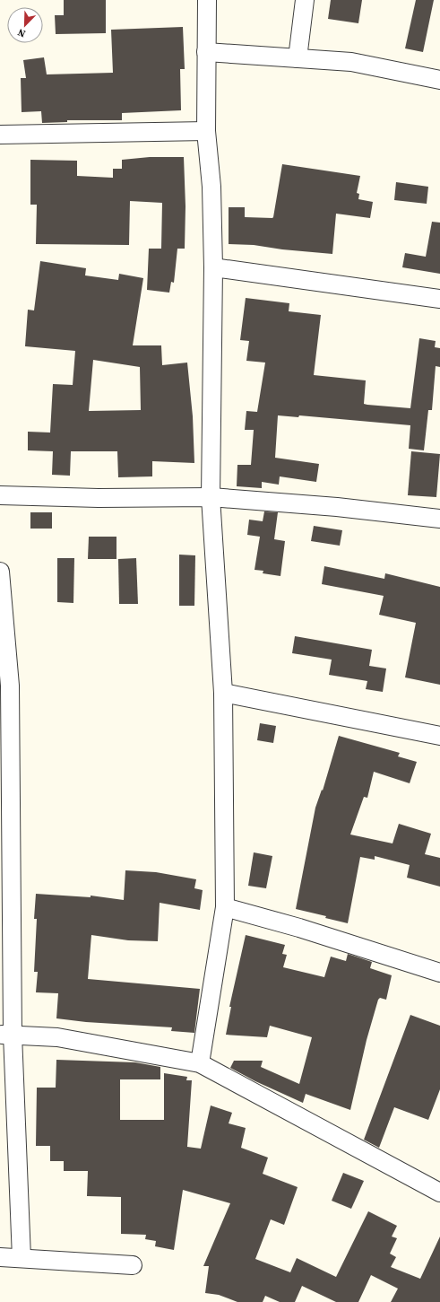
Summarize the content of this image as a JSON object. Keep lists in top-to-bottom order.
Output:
{
  "north": "bottom left"
}
